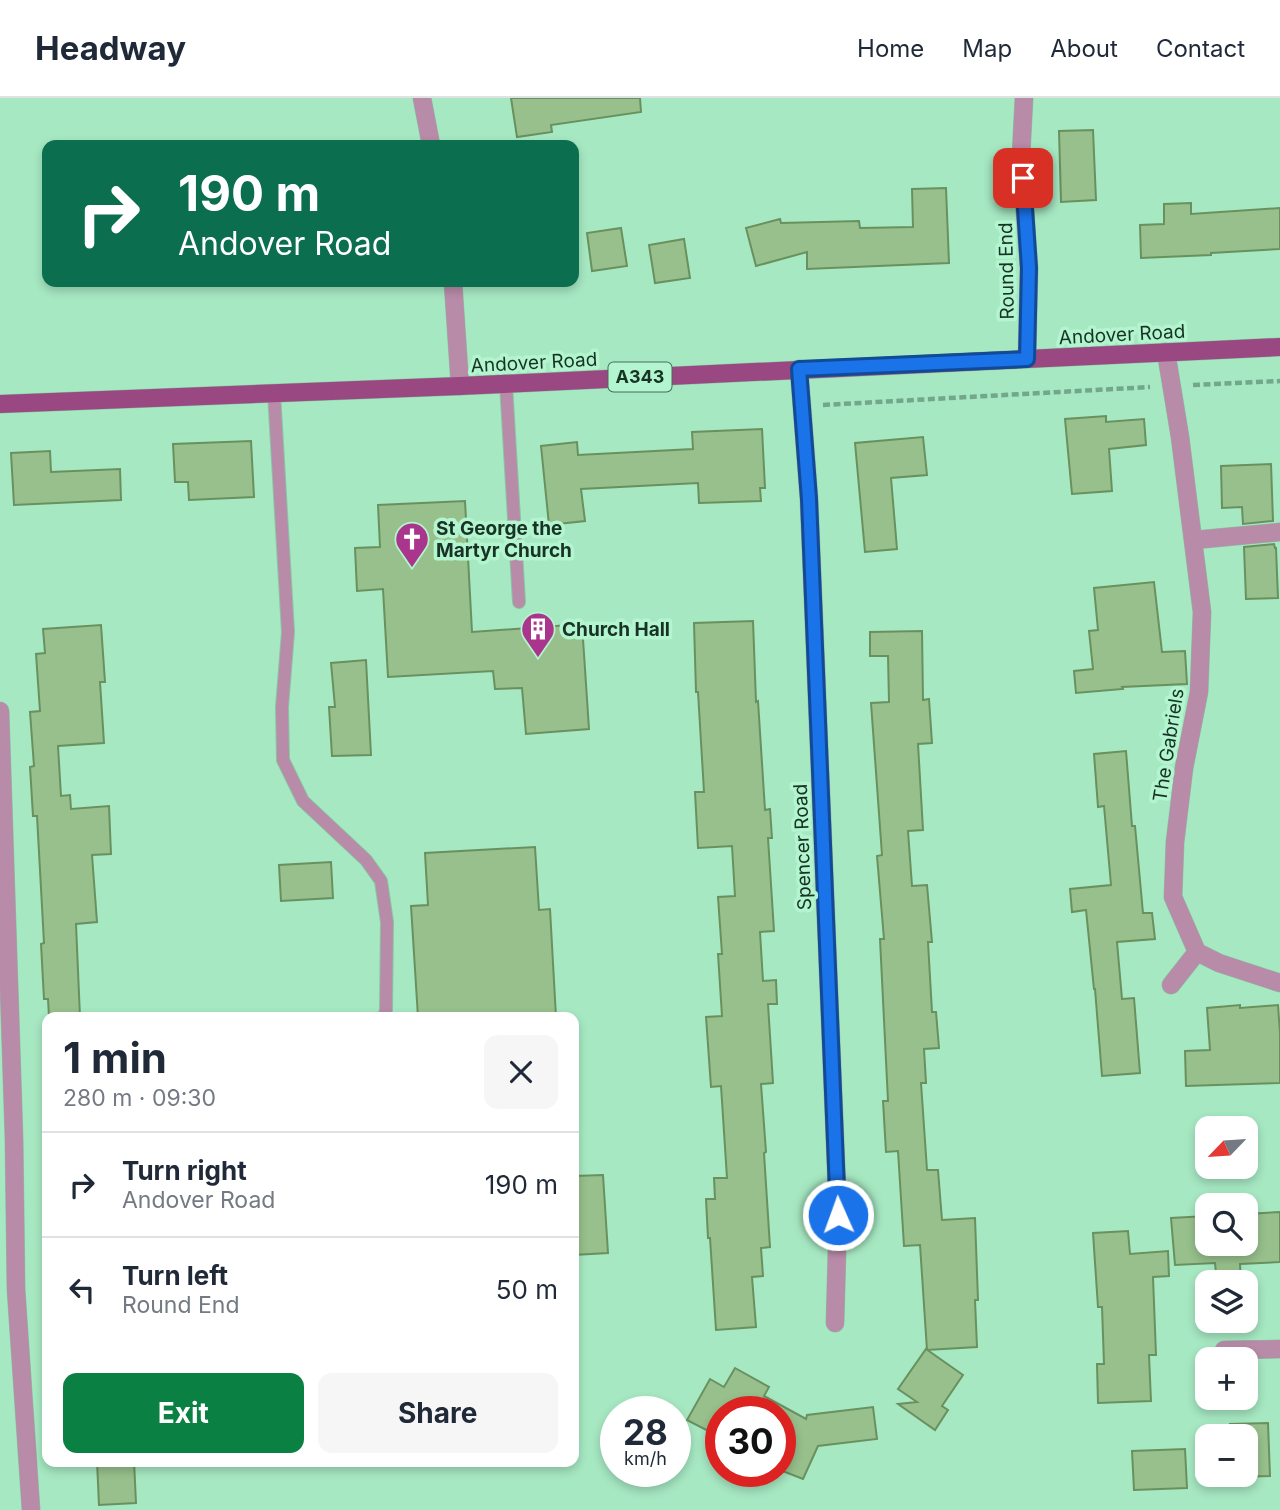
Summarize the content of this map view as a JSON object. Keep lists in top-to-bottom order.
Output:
{
  "streets": {
    "main road": ["Andover Road", "A343"],
    "street": ["Round End", "The Gabriels", "Spencer Road"]
  },
  "crossings": [
    ["Round End", "Andover Road"],
    ["Andover Road", "The Gabriels"],
    ["Andover Road", "Spencer Road"]
  ],
  "places": {
    "church": ["St George the Martyr Church"],
    "building": ["Church Hall"]
  },
  "north": "bottom left",
  "page": {
    "header": "Headway",
    "nav": [
      "Home",
      "Map",
      "About",
      "Contact"
    ],
    "turn": ["190 m", "Andover Road"],
    "heading": ["1 min", "280 m · 09:30"],
    "map_buttons": ["+", "−"],
    "list": [
      {
        "name": "Turn right",
        "note": "Andover Road",
        "value": "190 m"
      },
      {
        "name": "Turn left",
        "note": "Round End",
        "value": "50 m"
      }
    ],
    "buttons": ["Exit", "Share"],
    "speed": "28 km/h",
    "limit": "30"
  }
}
